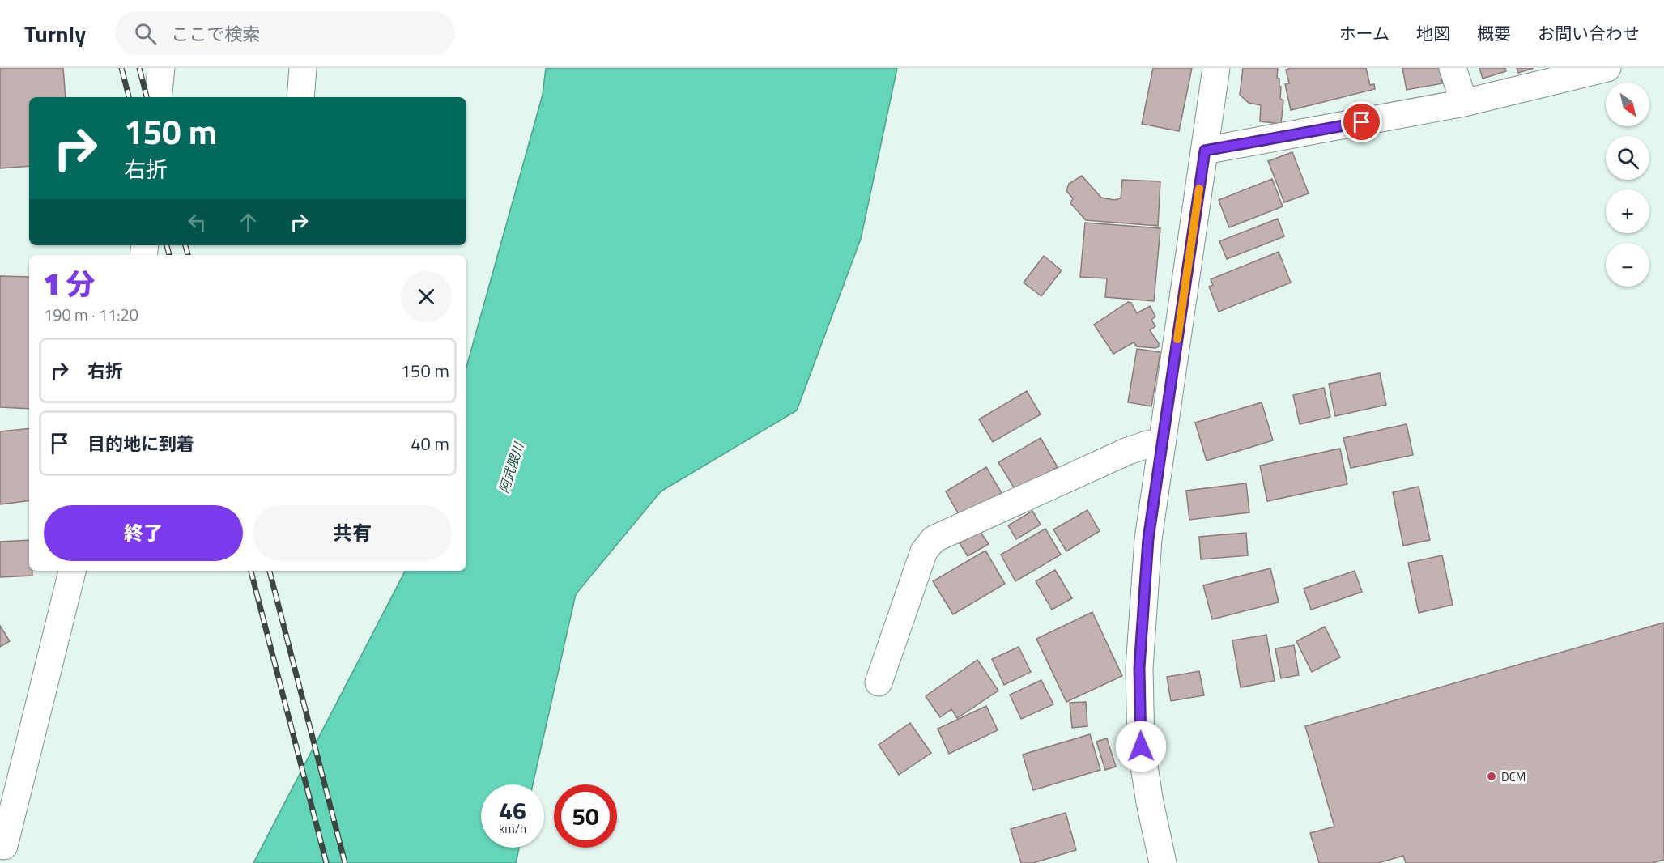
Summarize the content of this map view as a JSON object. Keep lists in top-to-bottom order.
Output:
{
  "water": ["阿武隈川"],
  "places": ["DCM"],
  "north": "bottom right",
  "page": {
    "header": "Turnly",
    "search": "ここで検索",
    "nav": [
      "ホーム",
      "地図",
      "概要",
      "お問い合わせ"
    ],
    "map_buttons": ["+", "−"],
    "turn": ["150 m", "右折"],
    "heading": ["1 分", "190 m · 11:20"],
    "list": [
      {
        "name": "右折",
        "value": "150 m"
      },
      {
        "name": "目的地に到着",
        "value": "40 m"
      }
    ],
    "buttons": ["終了", "共有"],
    "speed": "46 km/h",
    "limit": "50"
  }
}
